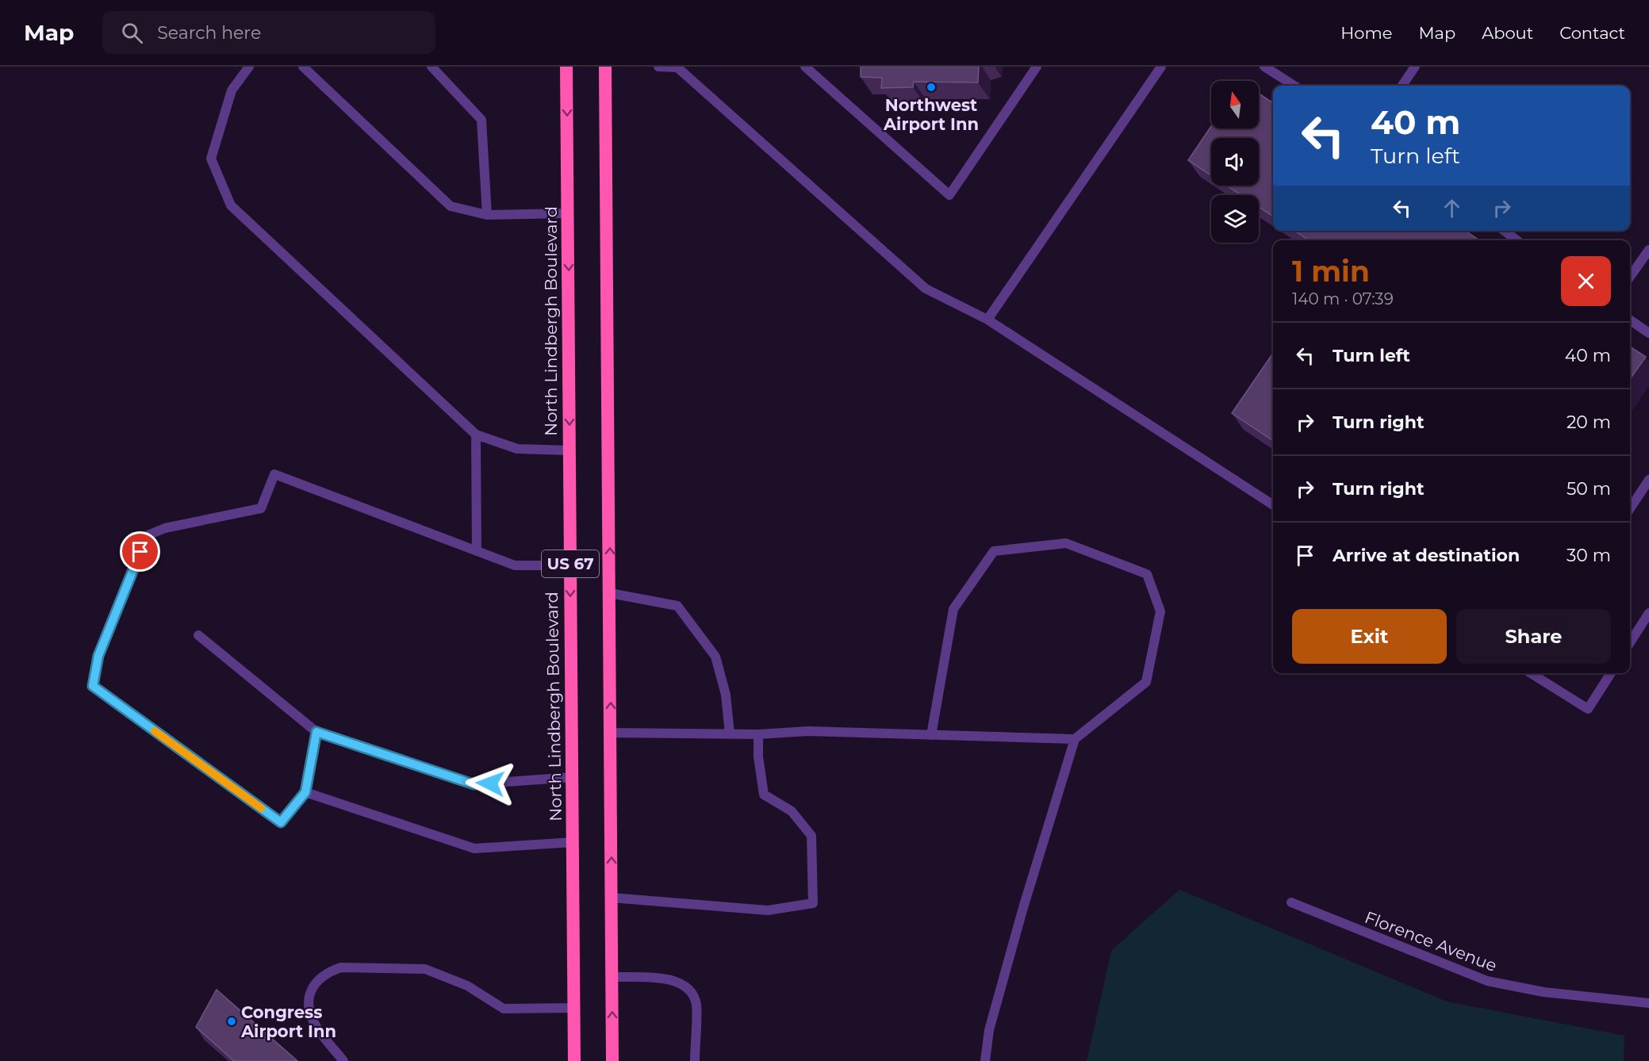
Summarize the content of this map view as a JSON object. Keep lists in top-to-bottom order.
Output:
{
  "streets": {
    "highway": ["North Lindbergh Boulevard", "US 67"],
    "street": ["Florence Avenue"]
  },
  "places": ["Northwest Airport Inn", "Congress Airport Inn"],
  "north": "top",
  "page": {
    "header": "Map",
    "search": "Search here",
    "nav": [
      "Home",
      "Map",
      "About",
      "Contact"
    ],
    "turn": ["40 m", "Turn left"],
    "heading": ["1 min", "140 m · 07:39"],
    "list": [
      {
        "name": "Turn left",
        "value": "40 m"
      },
      {
        "name": "Turn right",
        "value": "20 m"
      },
      {
        "name": "Turn right",
        "value": "50 m"
      },
      {
        "name": "Arrive at destination",
        "value": "30 m"
      }
    ],
    "buttons": ["Exit", "Share"]
  }
}
